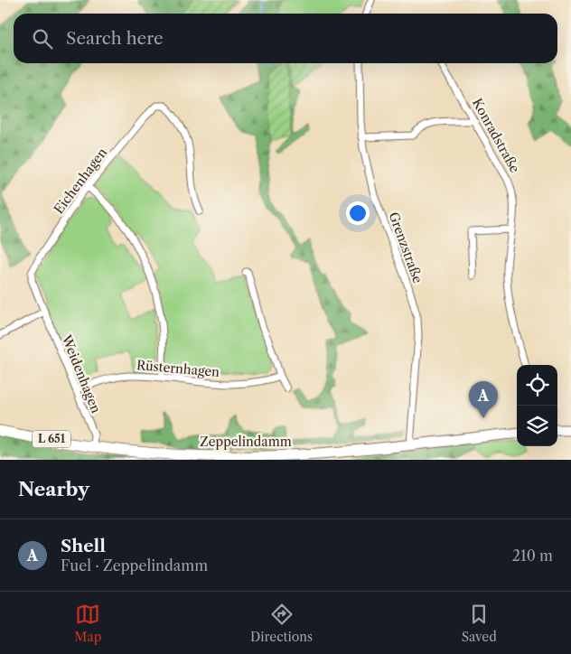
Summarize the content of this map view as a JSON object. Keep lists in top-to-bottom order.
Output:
{
  "streets": {
    "main road": ["L 651", "Zeppelindamm"],
    "street": [
      "Konradstraße",
      "Eichenhagen",
      "Grenzstraße",
      "Rüsternhagen",
      "Weidenhagen"
    ]
  },
  "crossings": [
    ["Eichenhagen", "Weidenhagen"],
    ["Grenzstraße", "Zeppelindamm"],
    ["Rüsternhagen", "Weidenhagen"],
    ["Weidenhagen", "Zeppelindamm"]
  ],
  "page": {
    "search": "Search here",
    "pins": "A",
    "heading": "Nearby",
    "list": [
      {
        "mark": "A",
        "name": "Shell",
        "note": "Fuel · Zeppelindamm",
        "value": "210 m"
      }
    ],
    "nav": ["Map", "Directions", "Saved"]
  }
}
